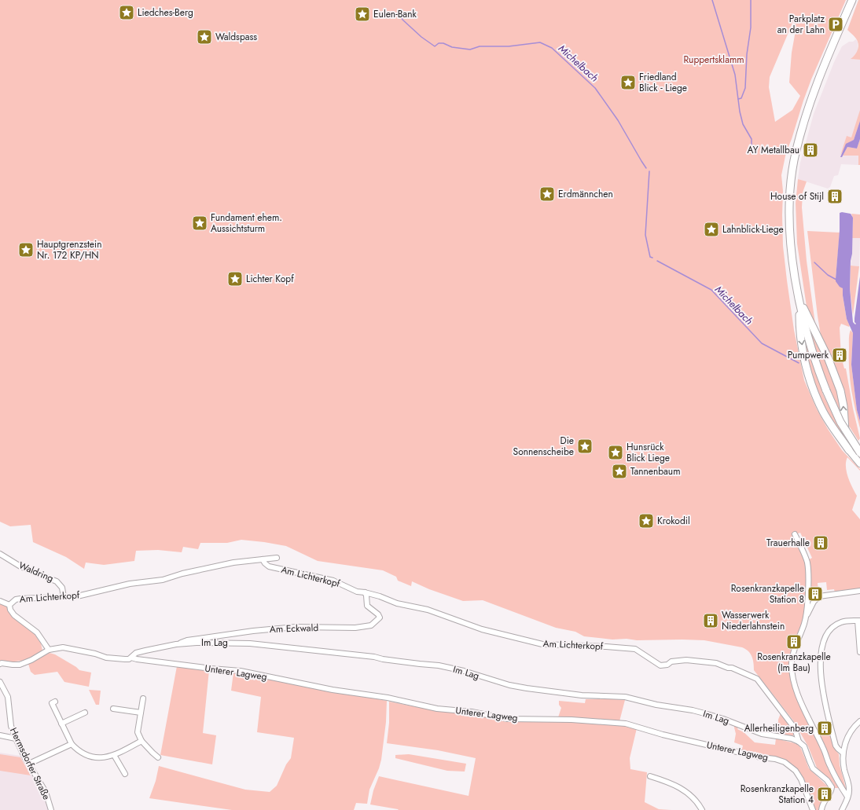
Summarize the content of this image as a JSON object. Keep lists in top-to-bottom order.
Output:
{
  "streets": {
    "street": [
      "Waldring",
      "Am Lichterkopf",
      "Am Eckwald",
      "Im Lag",
      "Unterer Lagweg",
      "Hermsdorfer Straße"
    ]
  },
  "crossings": [
    ["Waldring", "Am Lichterkopf"],
    ["Am Lichterkopf", "Am Eckwald"],
    ["Am Lichterkopf", "Im Lag"],
    ["Am Eckwald", "Im Lag"],
    ["Im Lag", "Unterer Lagweg"]
  ],
  "water": ["Michelbach"],
  "parks": ["Ruppertsklamm"],
  "places": {
    "place": [
      "Liedches-Berg",
      "Eulen-Bank",
      "Waldspass",
      "Friedland Blick - Liege",
      "Erdmännchen",
      "Fundament ehem. Aussichtsturm",
      "Lahnblick-Liege",
      "Hauptgrenzstein Nr. 172 KP/HN",
      "Lichter Kopf",
      "Die Sonnenscheibe",
      "Hunsrück Blick Liege",
      "Tannenbaum",
      "Krokodil"
    ],
    "parking": ["Parkplatz an der Lahn"],
    "building": [
      "AY Metallbau",
      "House of Stijl",
      "Pumpwerk",
      "Trauerhalle",
      "Rosenkranzkapelle Station 8",
      "Wasserwerk Niederlahnstein",
      "Rosenkranzkapelle (Im Bau)",
      "Allerheiligenberg",
      "Rosenkranzkapelle Station 4"
    ]
  }
}
